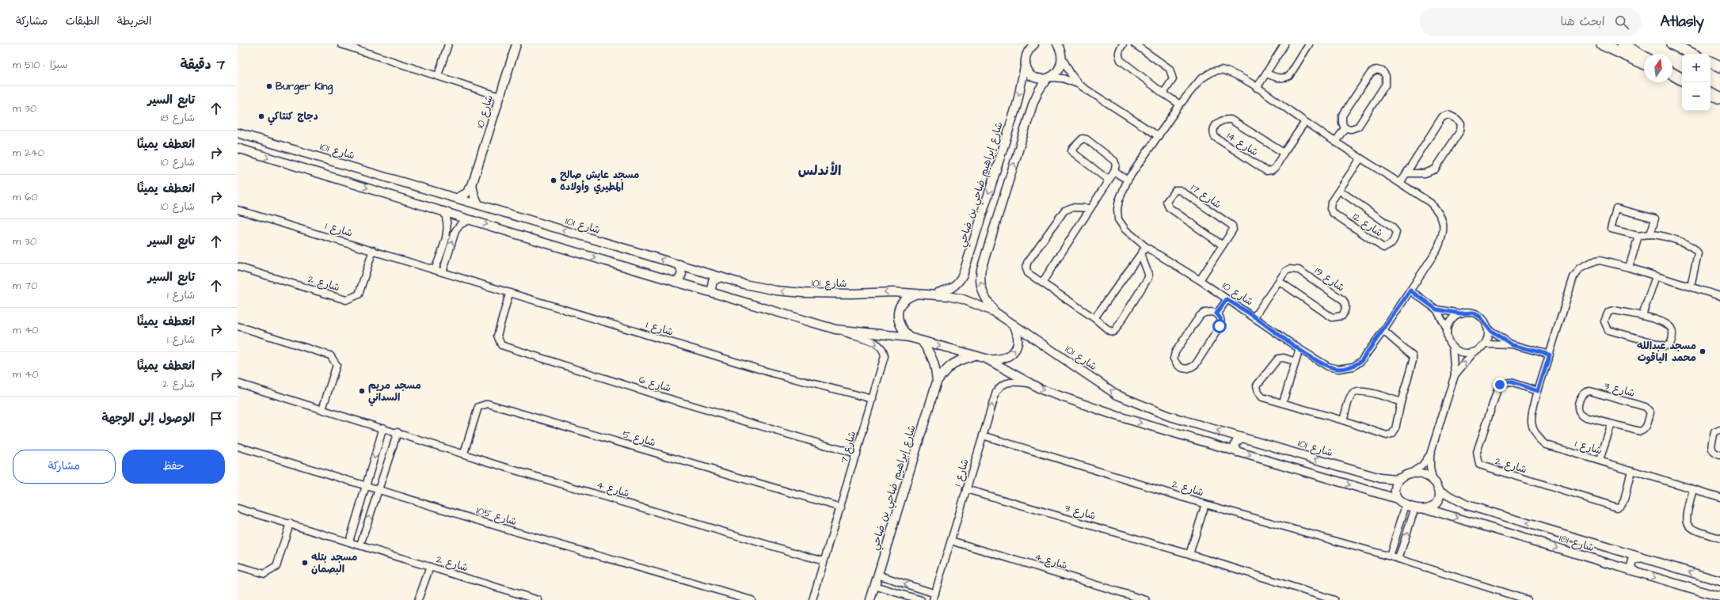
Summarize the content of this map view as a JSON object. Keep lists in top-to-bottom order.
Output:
{
  "streets": {
    "street": [
      "شارع 10",
      "شارع 14",
      "شارع 101",
      "شارع إبراهيم ضاحي بن ضاحي",
      "شارع 17",
      "شارع 12",
      "شارع 1",
      "شارع 19",
      "شارع 2",
      "شارع 6",
      "شارع 3",
      "شارع 5",
      "شارع 7",
      "شارع 4",
      "شارع 105"
    ]
  },
  "crossings": [
    ["شارع 10", "شارع 14"],
    ["شارع 10", "شارع 101"],
    ["شارع 10", "شارع 17"],
    ["شارع 10", "شارع 12"],
    ["شارع 10", "شارع 19"],
    ["شارع 101", "شارع إبراهيم ضاحي بن ضاحي"],
    ["شارع 1", "شارع 2"],
    ["شارع 1", "شارع 6"],
    ["شارع 1", "شارع 3"],
    ["شارع 1", "شارع 7"],
    ["شارع 1", "شارع 4"],
    ["شارع 6", "شارع 7"],
    ["شارع 5", "شارع 7"],
    ["شارع 5", "شارع 4"],
    ["شارع 7", "شارع 4"]
  ],
  "districts": ["الأندلس"],
  "places": [
    "Burger King",
    "دجاج كنتاكي",
    "مسجد عايش صالح المطيري وأولاده",
    "مسجد عبدالله محمد الياقوت",
    "مسجد مريم السداني",
    "مسجد بتله البصمان"
  ],
  "north": "top",
  "page": {
    "header": "Atlasly",
    "search": "ابحث هنا",
    "nav": ["الخريطة", "الطبقات", "مشاركة"],
    "heading": ["7 دقيقة", "سيرًا · 510 m"],
    "map_buttons": ["+", "−"],
    "list": [
      ["تابع السير", "شارع 18", "30 m"],
      ["انعطف يمينًا", "شارع 10", "240 m"],
      ["انعطف يمينًا", "شارع 10", "60 m"],
      ["تابع السير", "30 m"],
      ["تابع السير", "شارع 1", "70 m"],
      ["انعطف يمينًا", "شارع 1", "40 m"],
      ["انعطف يمينًا", "شارع 2", "40 m"],
      "الوصول إلى الوجهة"
    ],
    "buttons": ["حفظ", "مشاركة"]
  }
}
